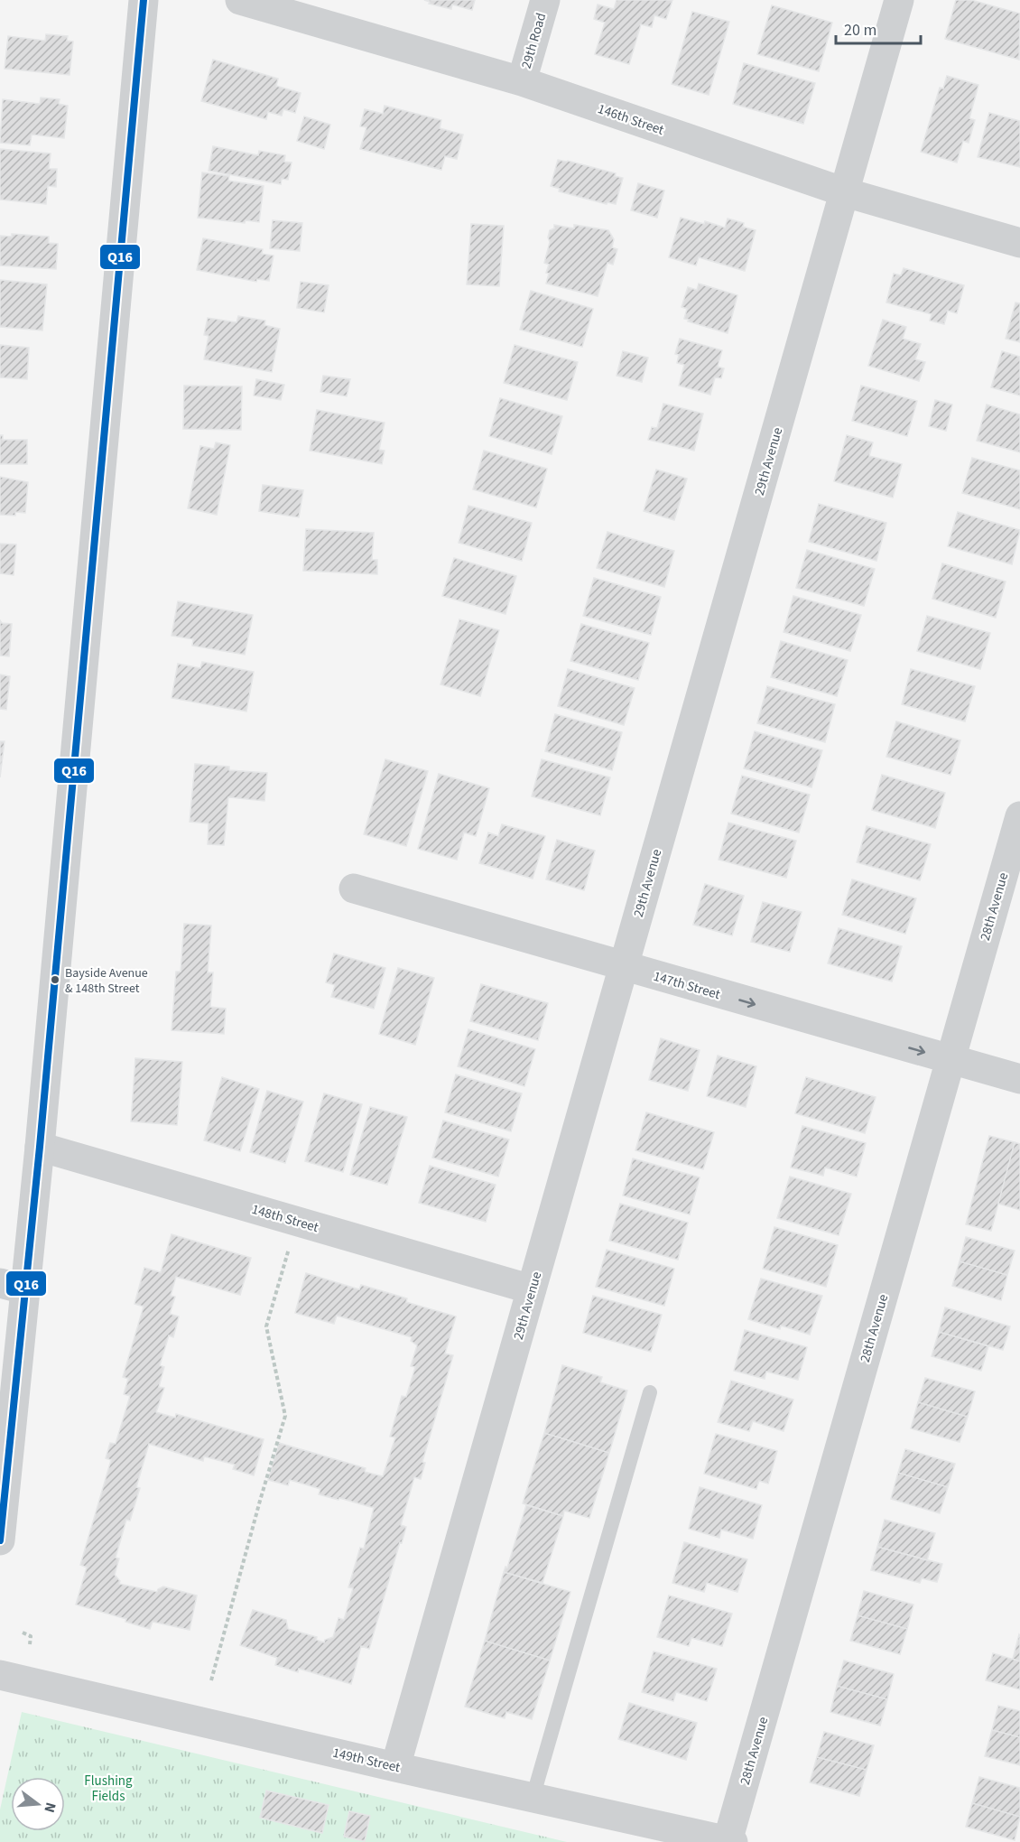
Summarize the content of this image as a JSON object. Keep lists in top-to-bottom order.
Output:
{
  "streets": {
    "street": [
      "29th Road",
      "146th Street",
      "29th Avenue",
      "28th Avenue",
      "147th Street",
      "148th Street",
      "149th Street"
    ]
  },
  "crossings": [
    ["29th Road", "146th Street"],
    ["146th Street", "29th Avenue"],
    ["29th Avenue", "147th Street"],
    ["29th Avenue", "148th Street"],
    ["29th Avenue", "149th Street"],
    ["28th Avenue", "147th Street"],
    ["28th Avenue", "149th Street"]
  ],
  "one_way": ["147th Street"],
  "parks": ["Flushing Fields"],
  "places": ["Bayside Avenue & 148th Street"],
  "lines": ["transit line Q16"],
  "scale_bar": "20 m",
  "north": "right"
}
